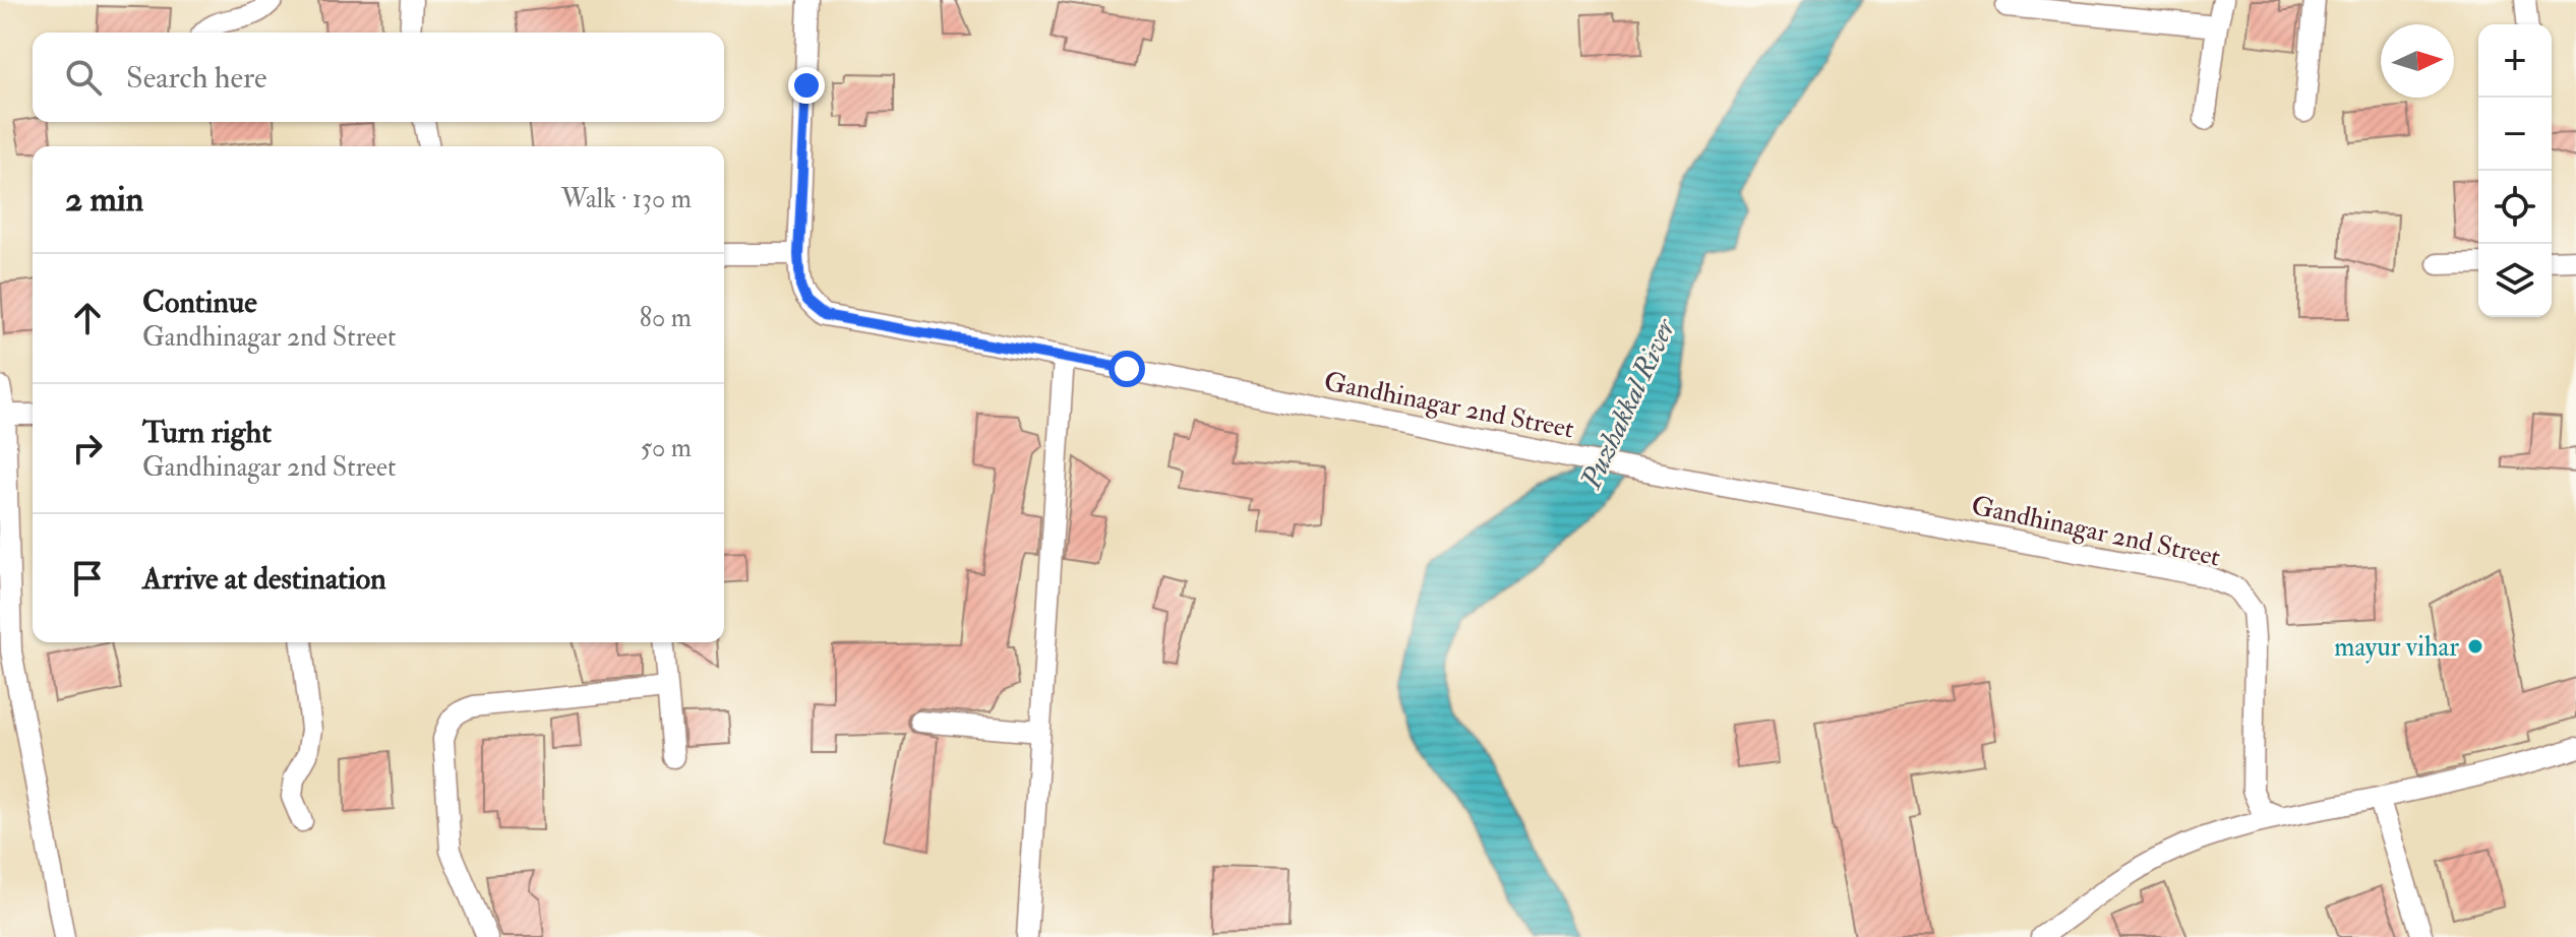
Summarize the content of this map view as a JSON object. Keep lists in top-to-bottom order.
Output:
{
  "streets": {
    "street": ["Gandhinagar 2nd Street"]
  },
  "water": ["Puzhakkal River"],
  "places": ["mayur vihar"],
  "north": "right",
  "page": {
    "map_buttons": ["+", "−"],
    "search": "Search here",
    "heading": ["2 min", "Walk · 130 m"],
    "list": [
      ["Continue", "Gandhinagar 2nd Street", "80 m"],
      ["Turn right", "Gandhinagar 2nd Street", "50 m"],
      "Arrive at destination"
    ]
  }
}
